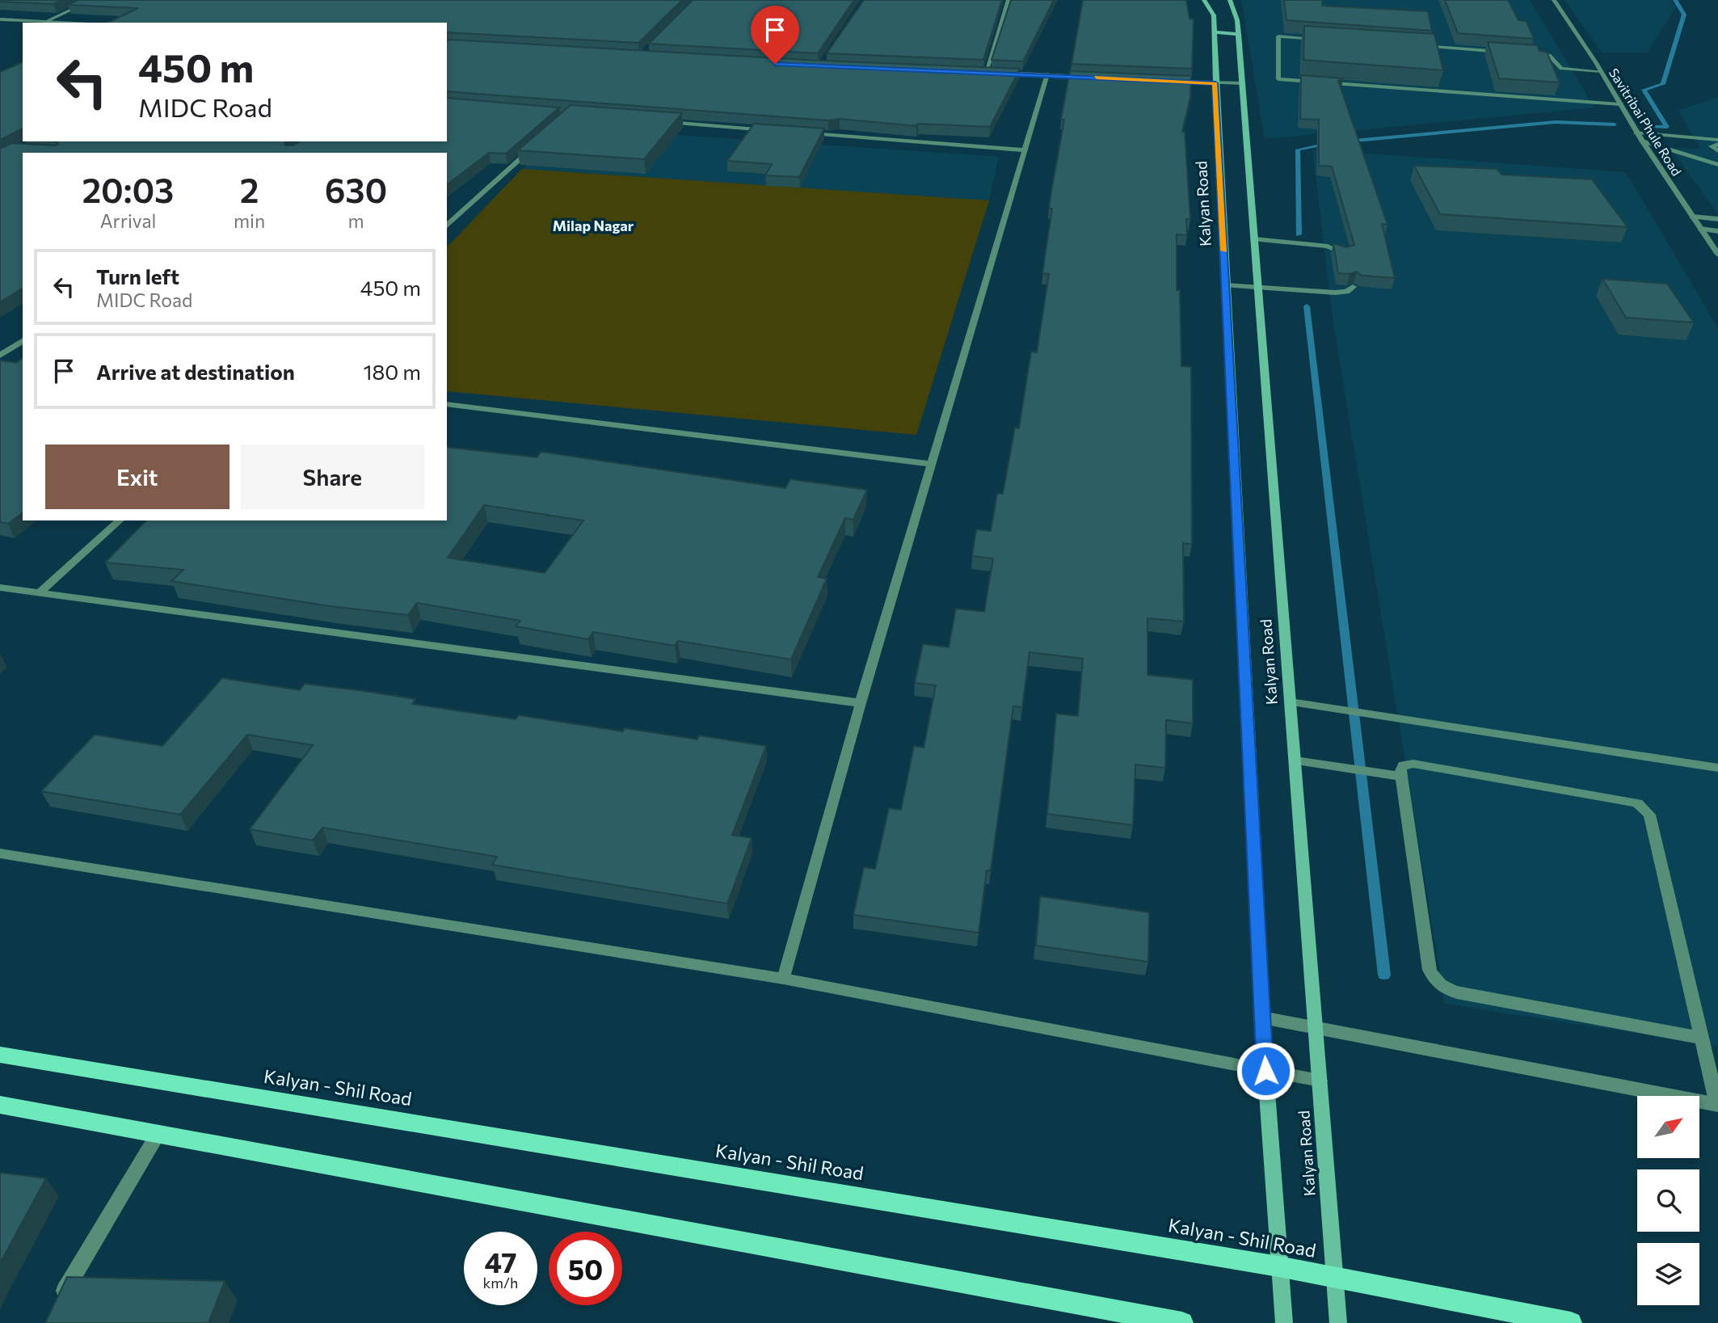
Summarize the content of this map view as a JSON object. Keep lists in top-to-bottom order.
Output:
{
  "streets": {
    "main road": ["Kalyan Road", "Kalyan - Shil Road"],
    "street": ["Savitribai Phule Road"]
  },
  "crossings": [
    ["Kalyan Road", "Kalyan - Shil Road"]
  ],
  "districts": ["Milap Nagar"],
  "north": "top right",
  "page": {
    "turn": ["450 m", "MIDC Road"],
    "eta": [
      "20:03",
      "Arrival",
      "2",
      "min",
      "630",
      "m"
    ],
    "list": [
      {
        "name": "Turn left",
        "note": "MIDC Road",
        "value": "450 m"
      },
      {
        "name": "Arrive at destination",
        "value": "180 m"
      }
    ],
    "buttons": ["Exit", "Share"],
    "speed": "47 km/h",
    "limit": "50"
  }
}
